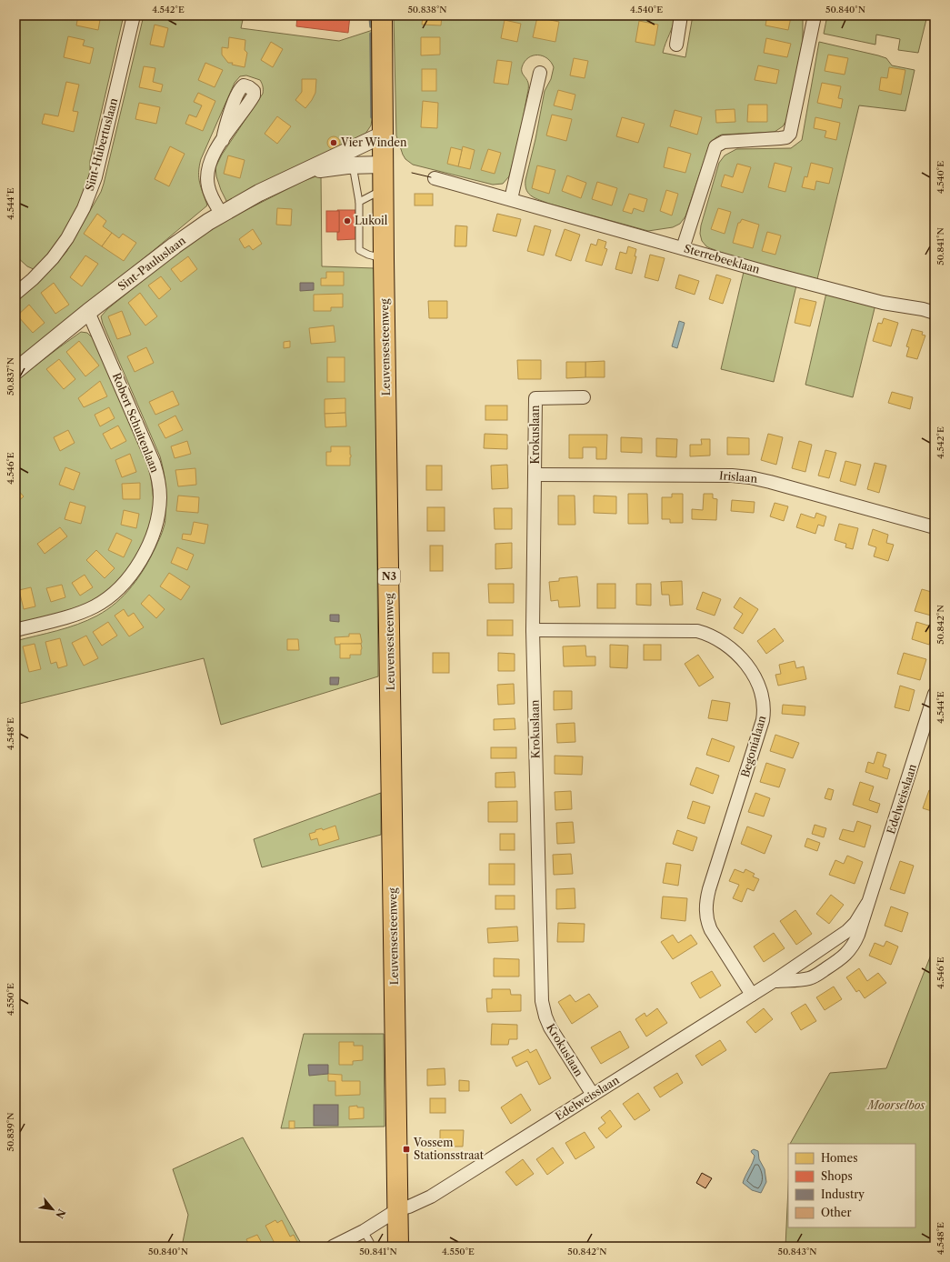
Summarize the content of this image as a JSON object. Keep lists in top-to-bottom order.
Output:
{
  "streets": {
    "main road": ["Leuvensesteenweg", "N3"],
    "street": [
      "Sint-Hubertuslaan",
      "Sterrebeeklaan",
      "Sint-Pauluslaan",
      "Robert Schuitenlaan",
      "Krokuslaan",
      "Irislaan",
      "Begonialaan",
      "Edelweisslaan"
    ]
  },
  "crossings": [
    ["Sint-Pauluslaan", "Leuvensesteenweg"],
    ["Sint-Pauluslaan", "Robert Schuitenlaan"],
    ["Leuvensesteenweg", "Edelweisslaan"],
    ["Krokuslaan", "Irislaan"],
    ["Krokuslaan", "Begonialaan"],
    ["Krokuslaan", "Edelweisslaan"],
    ["Begonialaan", "Edelweisslaan"]
  ],
  "parks": ["Moorselbos"],
  "places": {
    "other": ["Vier Winden", "Lukoil"],
    "transit": ["Vossem Stationsstraat"]
  },
  "legend": [
    "Homes",
    "Shops",
    "Industry",
    "Other"
  ],
  "north": "bottom right",
  "coordinates": [
    "4.542°E",
    "50.838°N",
    "4.540°E",
    "50.840°N",
    "4.544°E",
    "50.841°N",
    "50.837°N",
    "4.546°E",
    "50.842°N",
    "4.548°E",
    "4.550°E",
    "50.839°N",
    "50.843°N"
  ]
}
